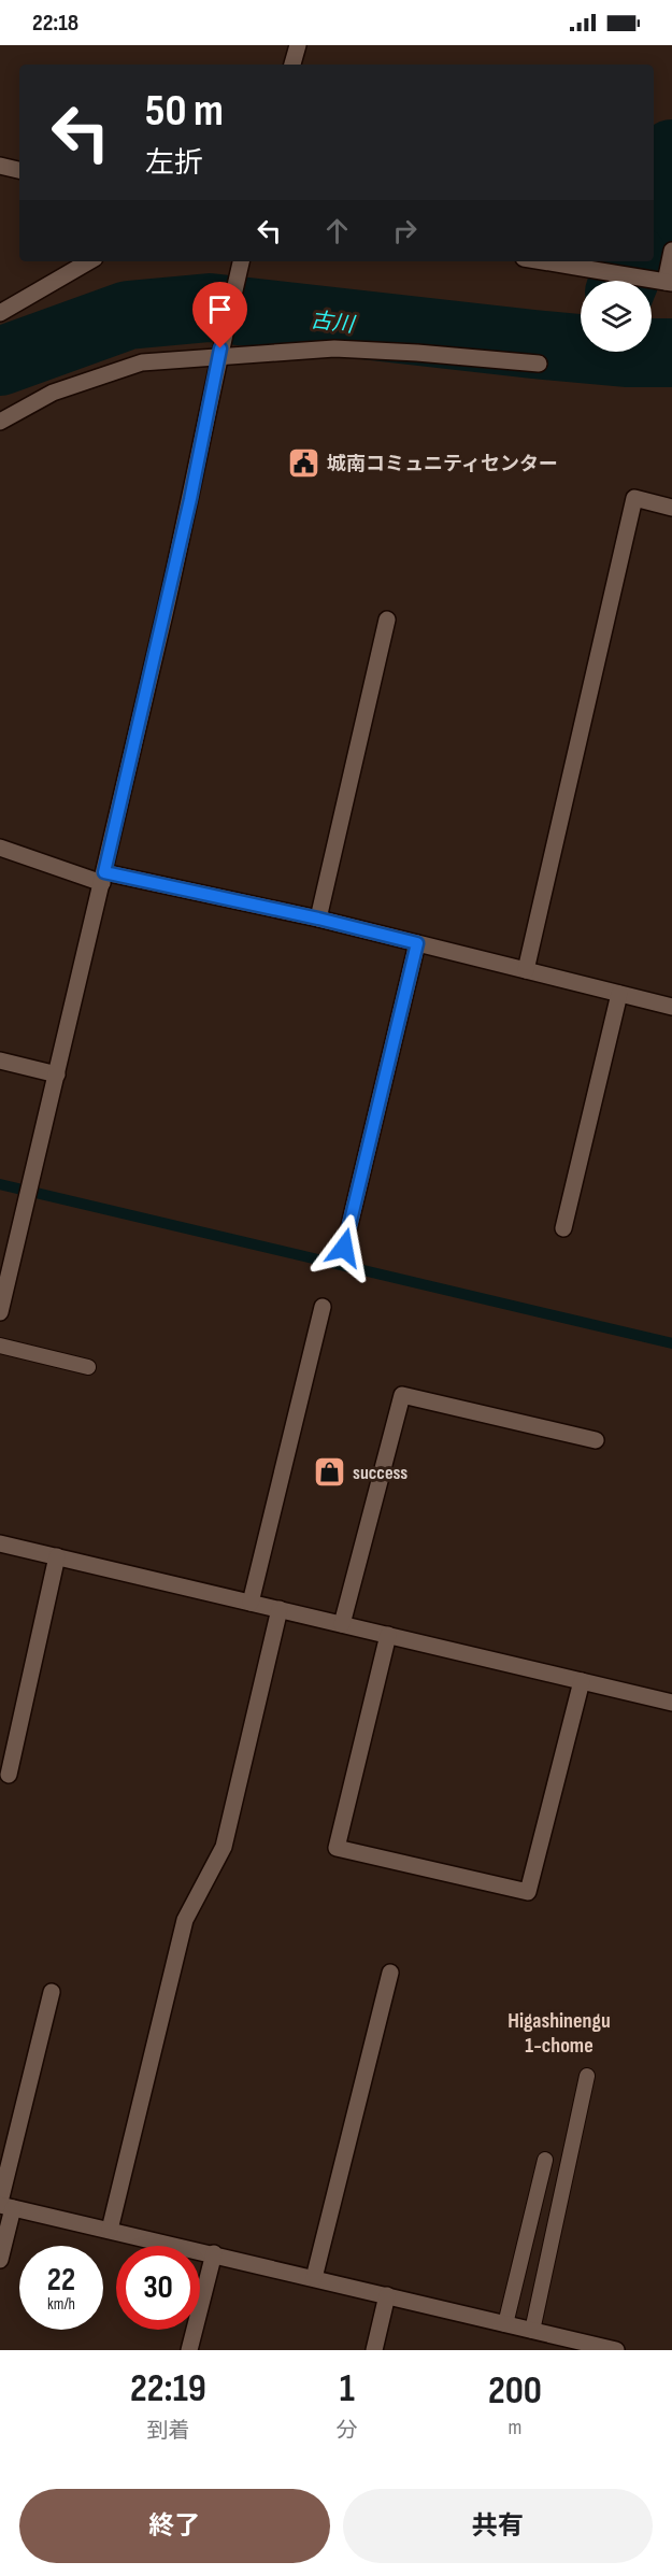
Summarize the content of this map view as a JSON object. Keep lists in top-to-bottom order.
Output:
{
  "districts": ["Higashinengu 1-chome"],
  "water": ["古川"],
  "places": {
    "public building": ["城南コミュニティセンター"],
    "shop": ["success"]
  },
  "page": {
    "status": "22:18",
    "turn": ["50 m", "左折"],
    "speed": "22 km/h",
    "limit": "30",
    "eta": [
      "22:19",
      "到着",
      "1",
      "分",
      "200",
      "m"
    ],
    "buttons": ["終了", "共有"]
  }
}
